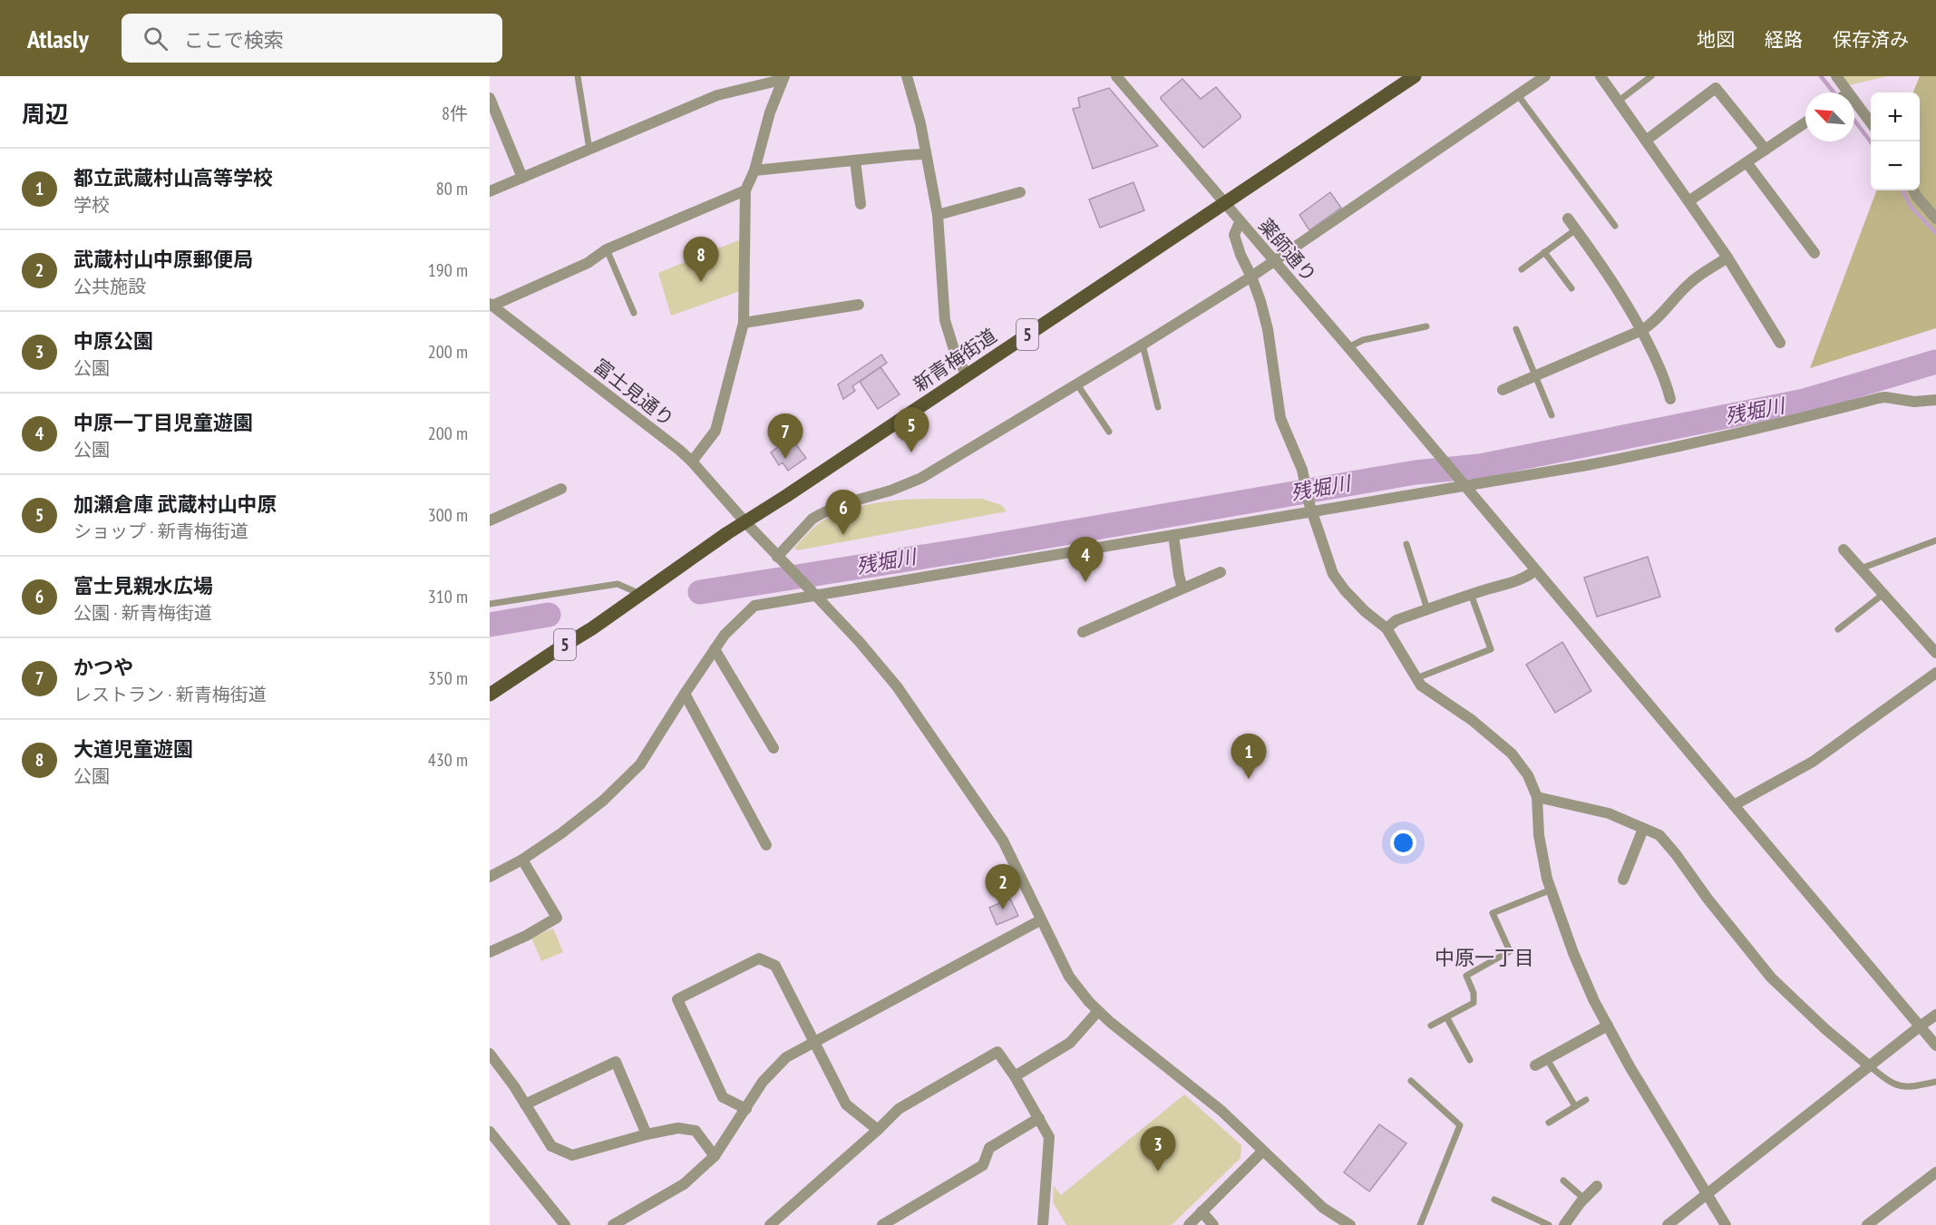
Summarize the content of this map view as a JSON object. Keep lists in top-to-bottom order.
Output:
{
  "streets": {
    "main road": ["5", "新青梅街道"],
    "street": ["薬師通り", "富士見通り"]
  },
  "crossings": [
    ["薬師通り", "新青梅街道"],
    ["新青梅街道", "富士見通り"]
  ],
  "districts": ["中原一丁目"],
  "water": ["残堀川"],
  "north": "top left",
  "page": {
    "header": "Atlasly",
    "search": "ここで検索",
    "nav": ["地図", "経路", "保存済み"],
    "heading": ["周辺", "8件"],
    "map_buttons": ["+", "−"],
    "list": [
      {
        "mark": "1",
        "name": "都立武蔵村山高等学校",
        "note": "学校",
        "value": "80 m"
      },
      {
        "mark": "2",
        "name": "武蔵村山中原郵便局",
        "note": "公共施設",
        "value": "190 m"
      },
      {
        "mark": "3",
        "name": "中原公園",
        "note": "公園",
        "value": "200 m"
      },
      {
        "mark": "4",
        "name": "中原一丁目児童遊園",
        "note": "公園",
        "value": "200 m"
      },
      {
        "mark": "5",
        "name": "加瀬倉庫 武蔵村山中原",
        "note": "ショップ · 新青梅街道",
        "value": "300 m"
      },
      {
        "mark": "6",
        "name": "富士見親水広場",
        "note": "公園 · 新青梅街道",
        "value": "310 m"
      },
      {
        "mark": "7",
        "name": "かつや",
        "note": "レストラン · 新青梅街道",
        "value": "350 m"
      },
      {
        "mark": "8",
        "name": "大道児童遊園",
        "note": "公園",
        "value": "430 m"
      }
    ],
    "pins": [
      "8",
      "5",
      "7",
      "6",
      "4",
      "1",
      "2",
      "3"
    ]
  }
}
